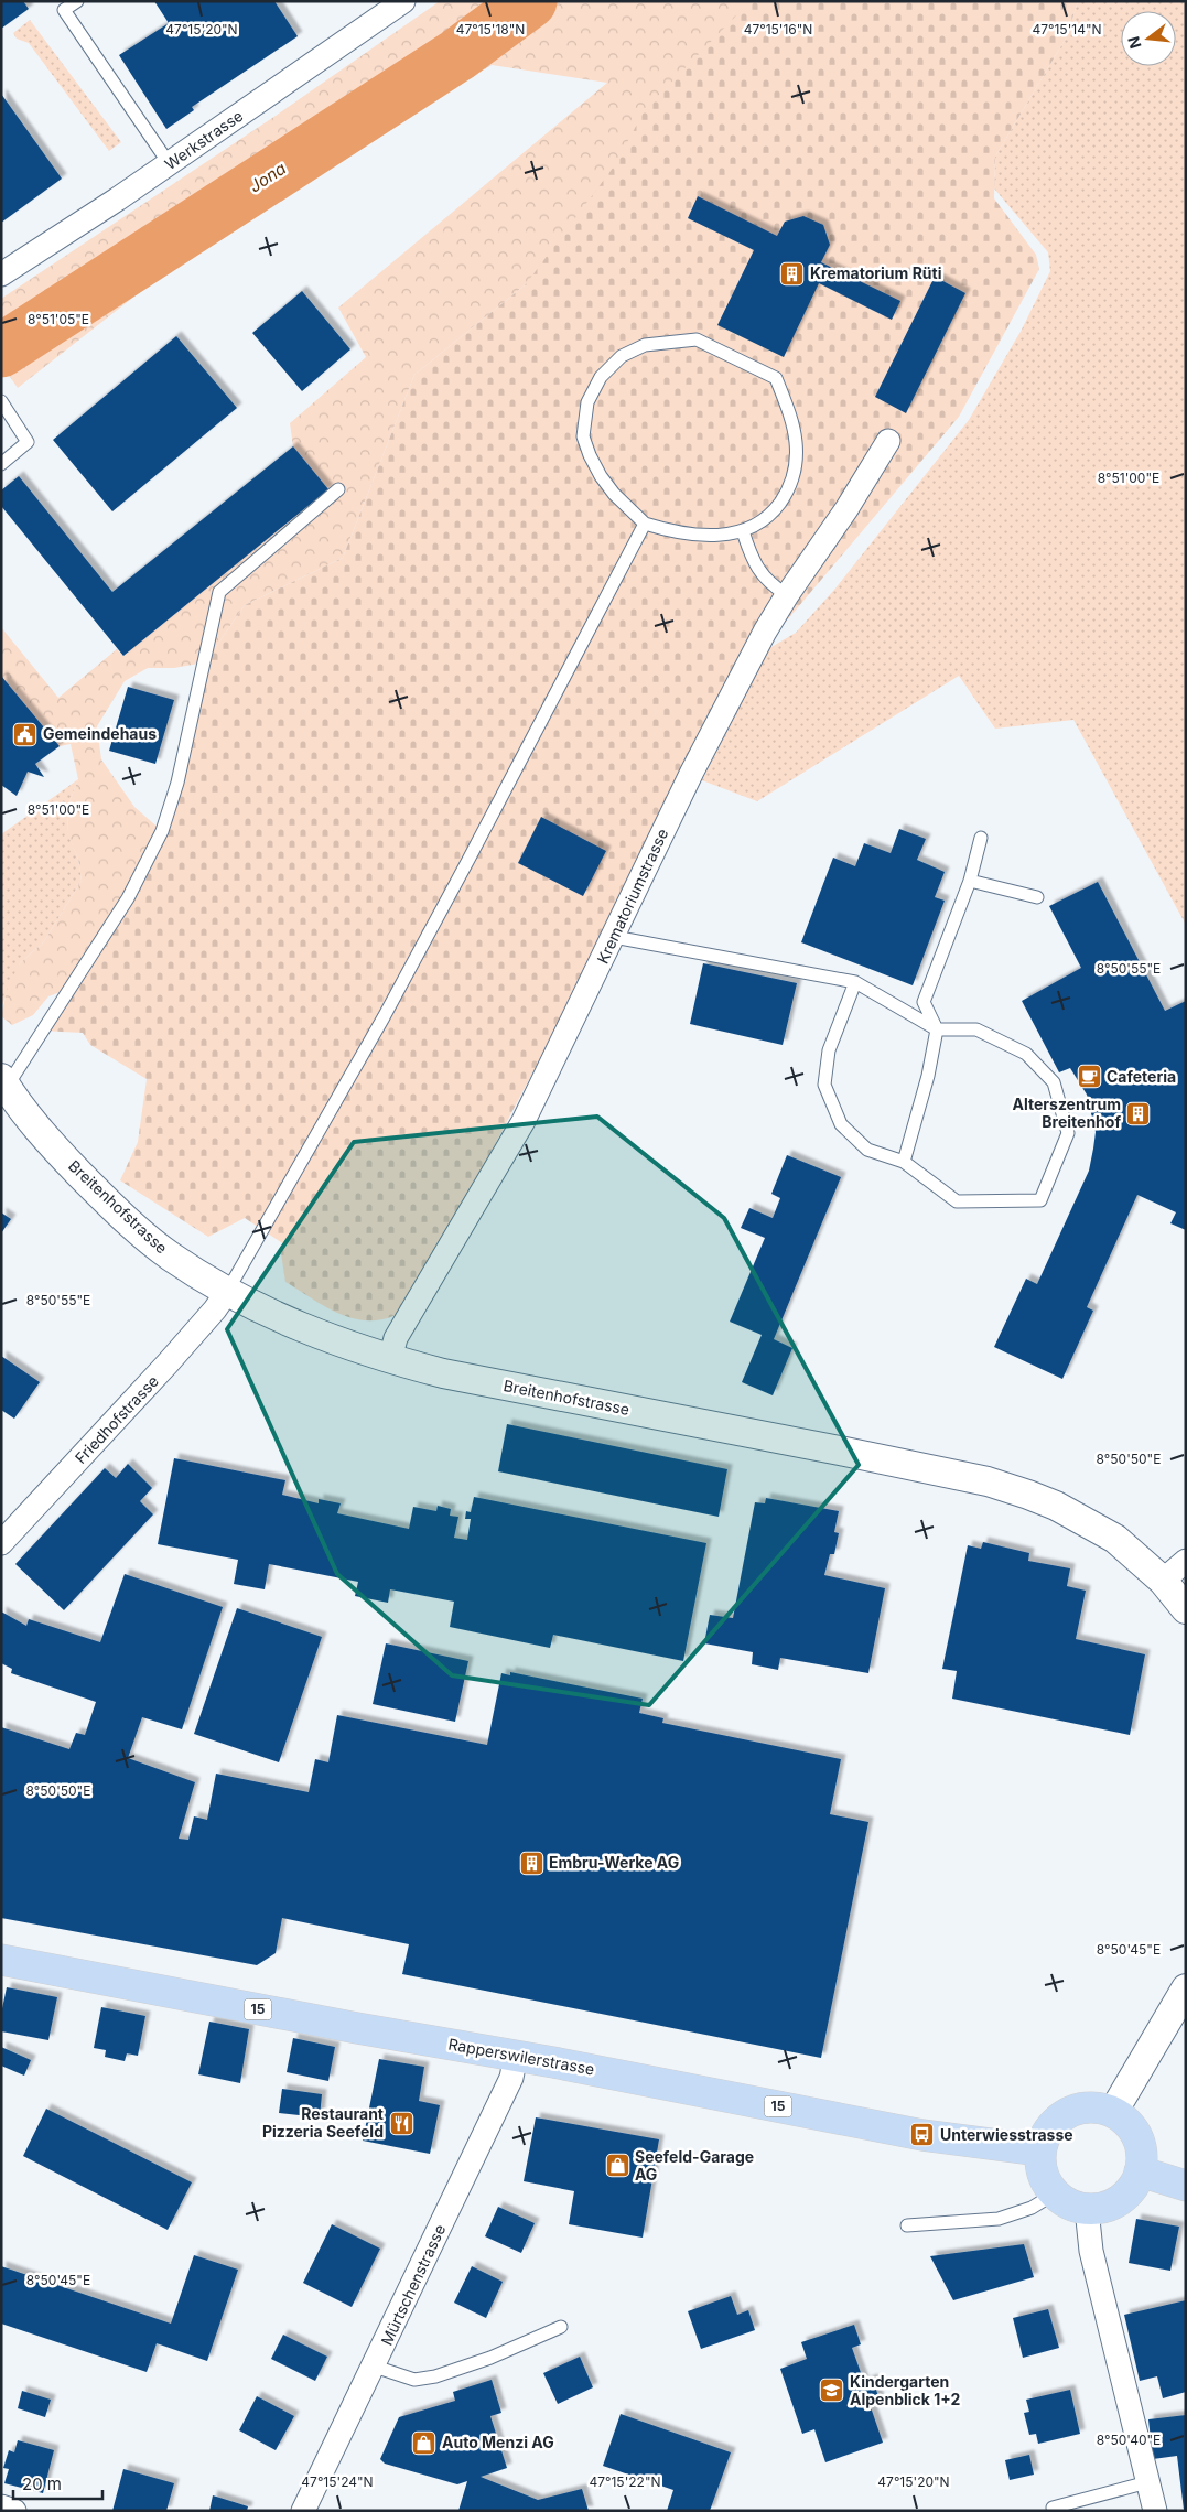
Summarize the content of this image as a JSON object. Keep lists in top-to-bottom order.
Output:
{
  "streets": {
    "main road": ["15", "Rapperswilerstrasse"],
    "street": [
      "Werkstrasse",
      "Krematoriumstrasse",
      "Breitenhofstrasse",
      "Friedhofstrasse",
      "Mürtschenstrasse"
    ]
  },
  "crossings": [
    ["Krematoriumstrasse", "Breitenhofstrasse"],
    ["Breitenhofstrasse", "Friedhofstrasse"],
    ["Rapperswilerstrasse", "Mürtschenstrasse"]
  ],
  "water": ["Jona"],
  "places": {
    "building": ["Krematorium Rüti", "Alterszentrum Breitenhof", "Embru-Werke AG"],
    "public building": ["Gemeindehaus"],
    "cafe": ["Cafeteria"],
    "restaurant": ["Restaurant Pizzeria Seefeld"],
    "bus stop": ["Unterwiesstrasse"],
    "shop": ["Seefeld-Garage AG", "Auto Menzi AG"],
    "school or university": ["Kindergarten Alpenblick 1+2"]
  },
  "scale_bar": "20 m",
  "north": "left",
  "coordinates": [
    "47°15'20\"N",
    "47°15'18\"N",
    "47°15'16\"N",
    "47°15'14\"N",
    "8°51'05\"E",
    "8°51'00\"E",
    "8°50'55\"E",
    "8°50'50\"E",
    "8°50'45\"E",
    "8°50'40\"E",
    "47°15'24\"N",
    "47°15'22\"N"
  ]
}
